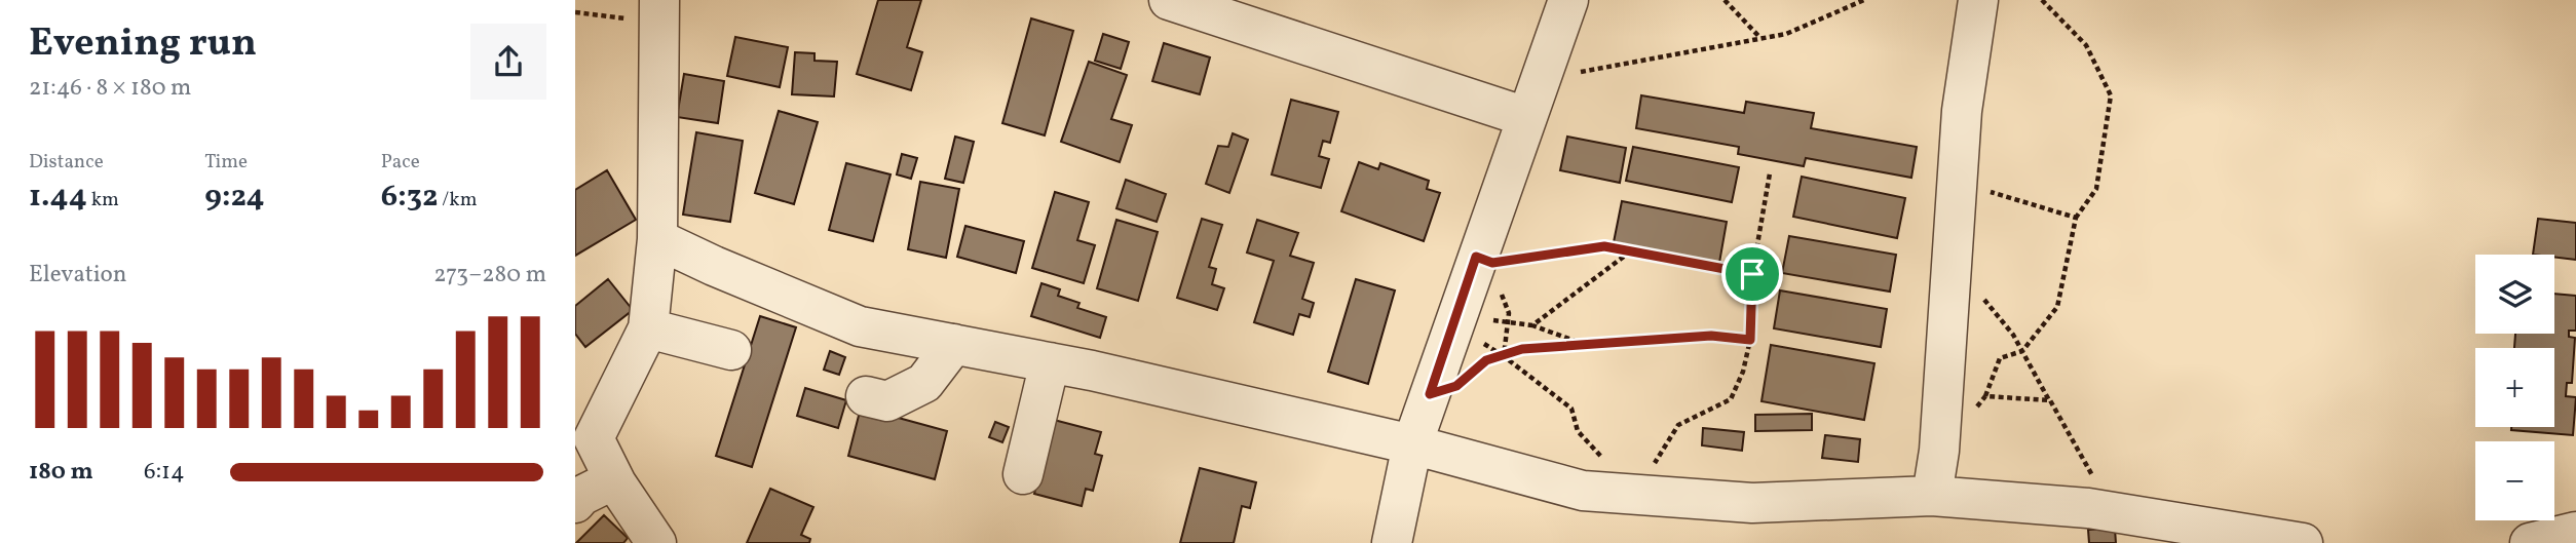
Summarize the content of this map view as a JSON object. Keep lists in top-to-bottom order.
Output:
{
  "page": {
    "heading": ["Evening run", "21:46 · 8 × 180 m"],
    "stats": [
      ["Distance", "1.44 km"],
      ["Time", "9:24"],
      ["Pace", "6:32 /km"]
    ],
    "chart": ["Elevation", "273–280 m"],
    "map_buttons": ["+", "−"],
    "list": [
      {
        "name": "180 m",
        "note": "6:14"
      }
    ]
  }
}
